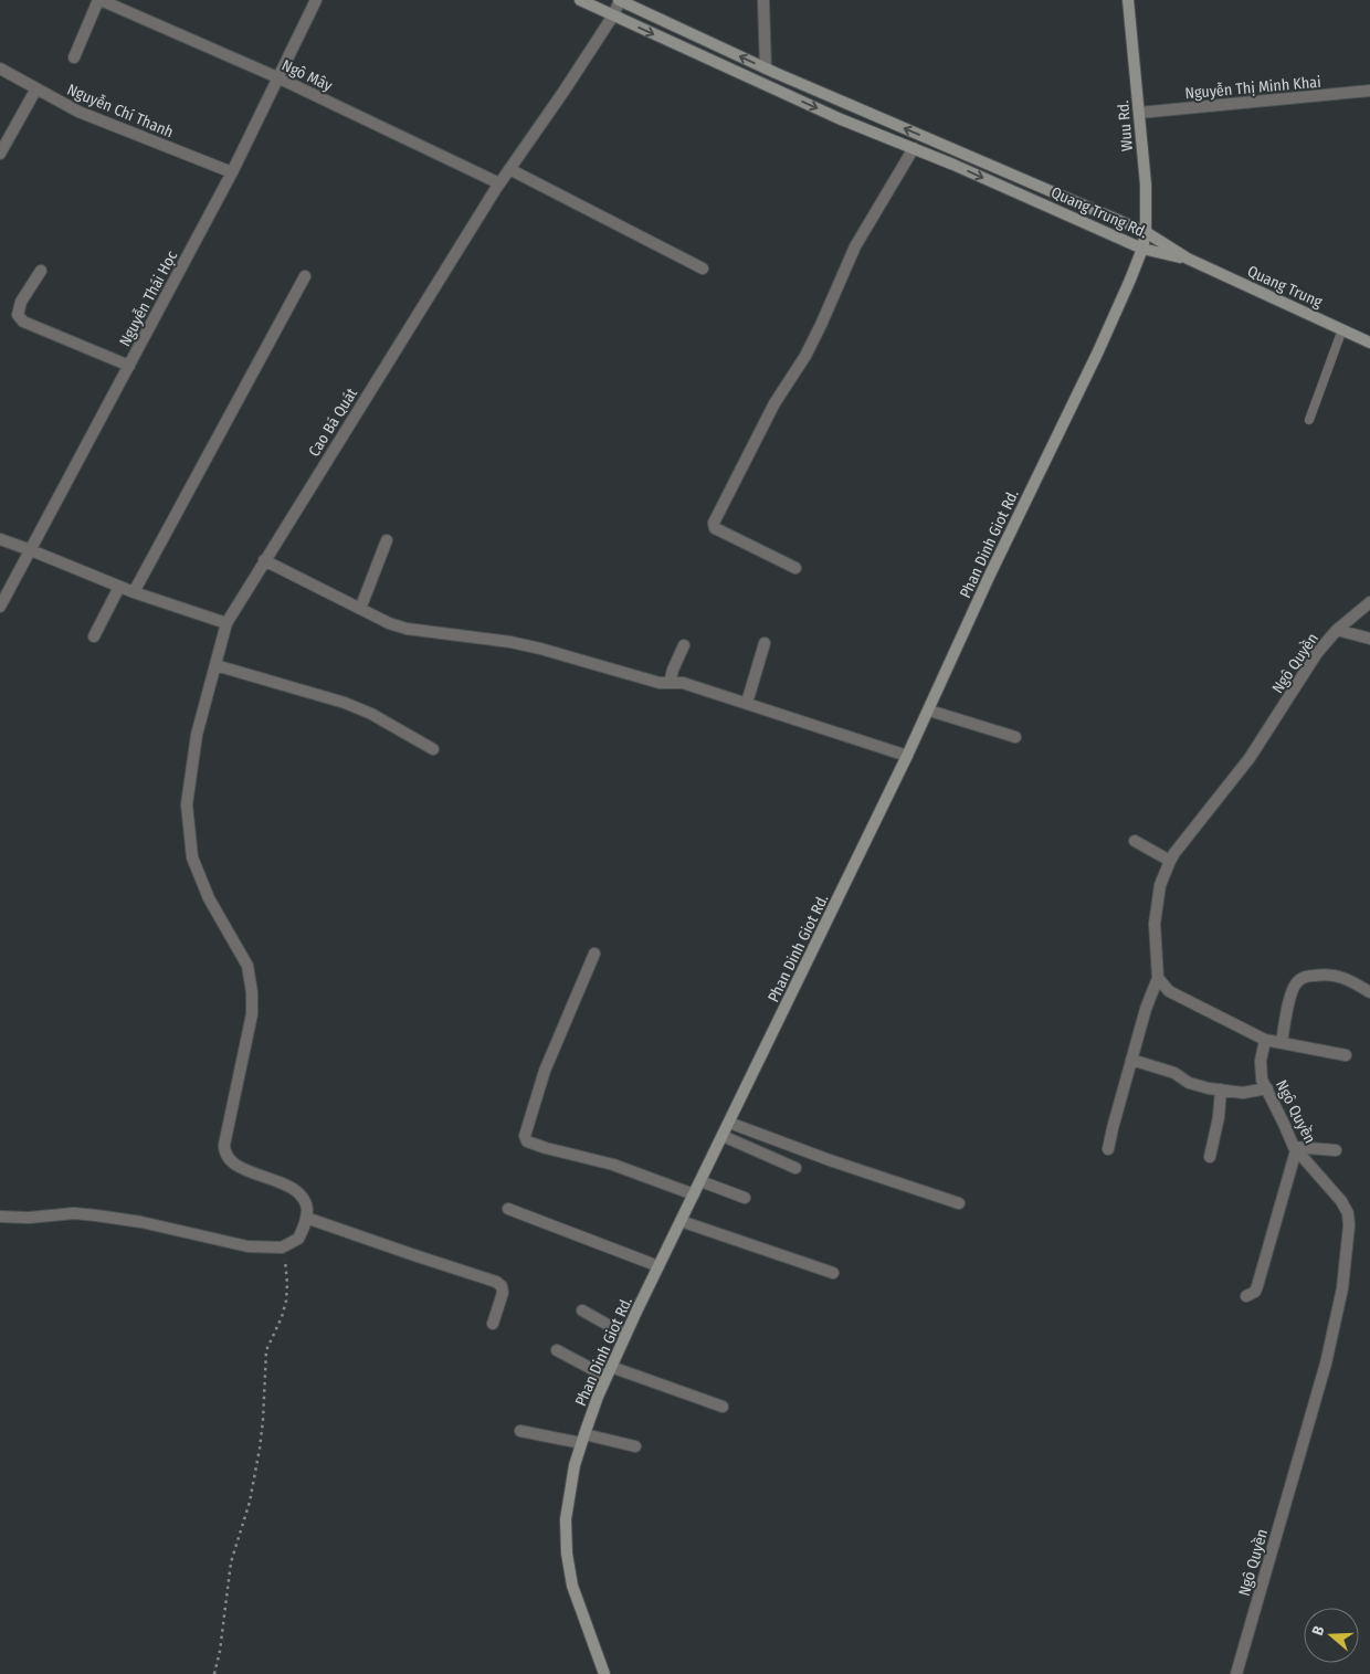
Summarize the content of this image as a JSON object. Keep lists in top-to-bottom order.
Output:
{
  "streets": {
    "main road": [
      "Wuu Rd.",
      "Quang Trung Rd.",
      "Quang Trung",
      "Phan Dinh Giot Rd."
    ],
    "street": [
      "Ngô Mây",
      "Nguyễn Thị Minh Khai",
      "Nguyễn Chí Thanh",
      "Nguyễn Thái Học",
      "Cao Bá Quát",
      "Ngô Quyền"
    ]
  },
  "crossings": [
    ["Ngô Mây", "Nguyễn Thái Học"],
    ["Ngô Mây", "Cao Bá Quát"],
    ["Nguyễn Thị Minh Khai", "Wuu Rd."],
    ["Nguyễn Chí Thanh", "Nguyễn Thái Học"],
    ["Wuu Rd.", "Quang Trung Rd."],
    ["Wuu Rd.", "Phan Dinh Giot Rd."],
    ["Quang Trung Rd.", "Quang Trung"],
    ["Quang Trung Rd.", "Cao Bá Quát"],
    ["Quang Trung Rd.", "Phan Dinh Giot Rd."]
  ],
  "north": "left"
}
